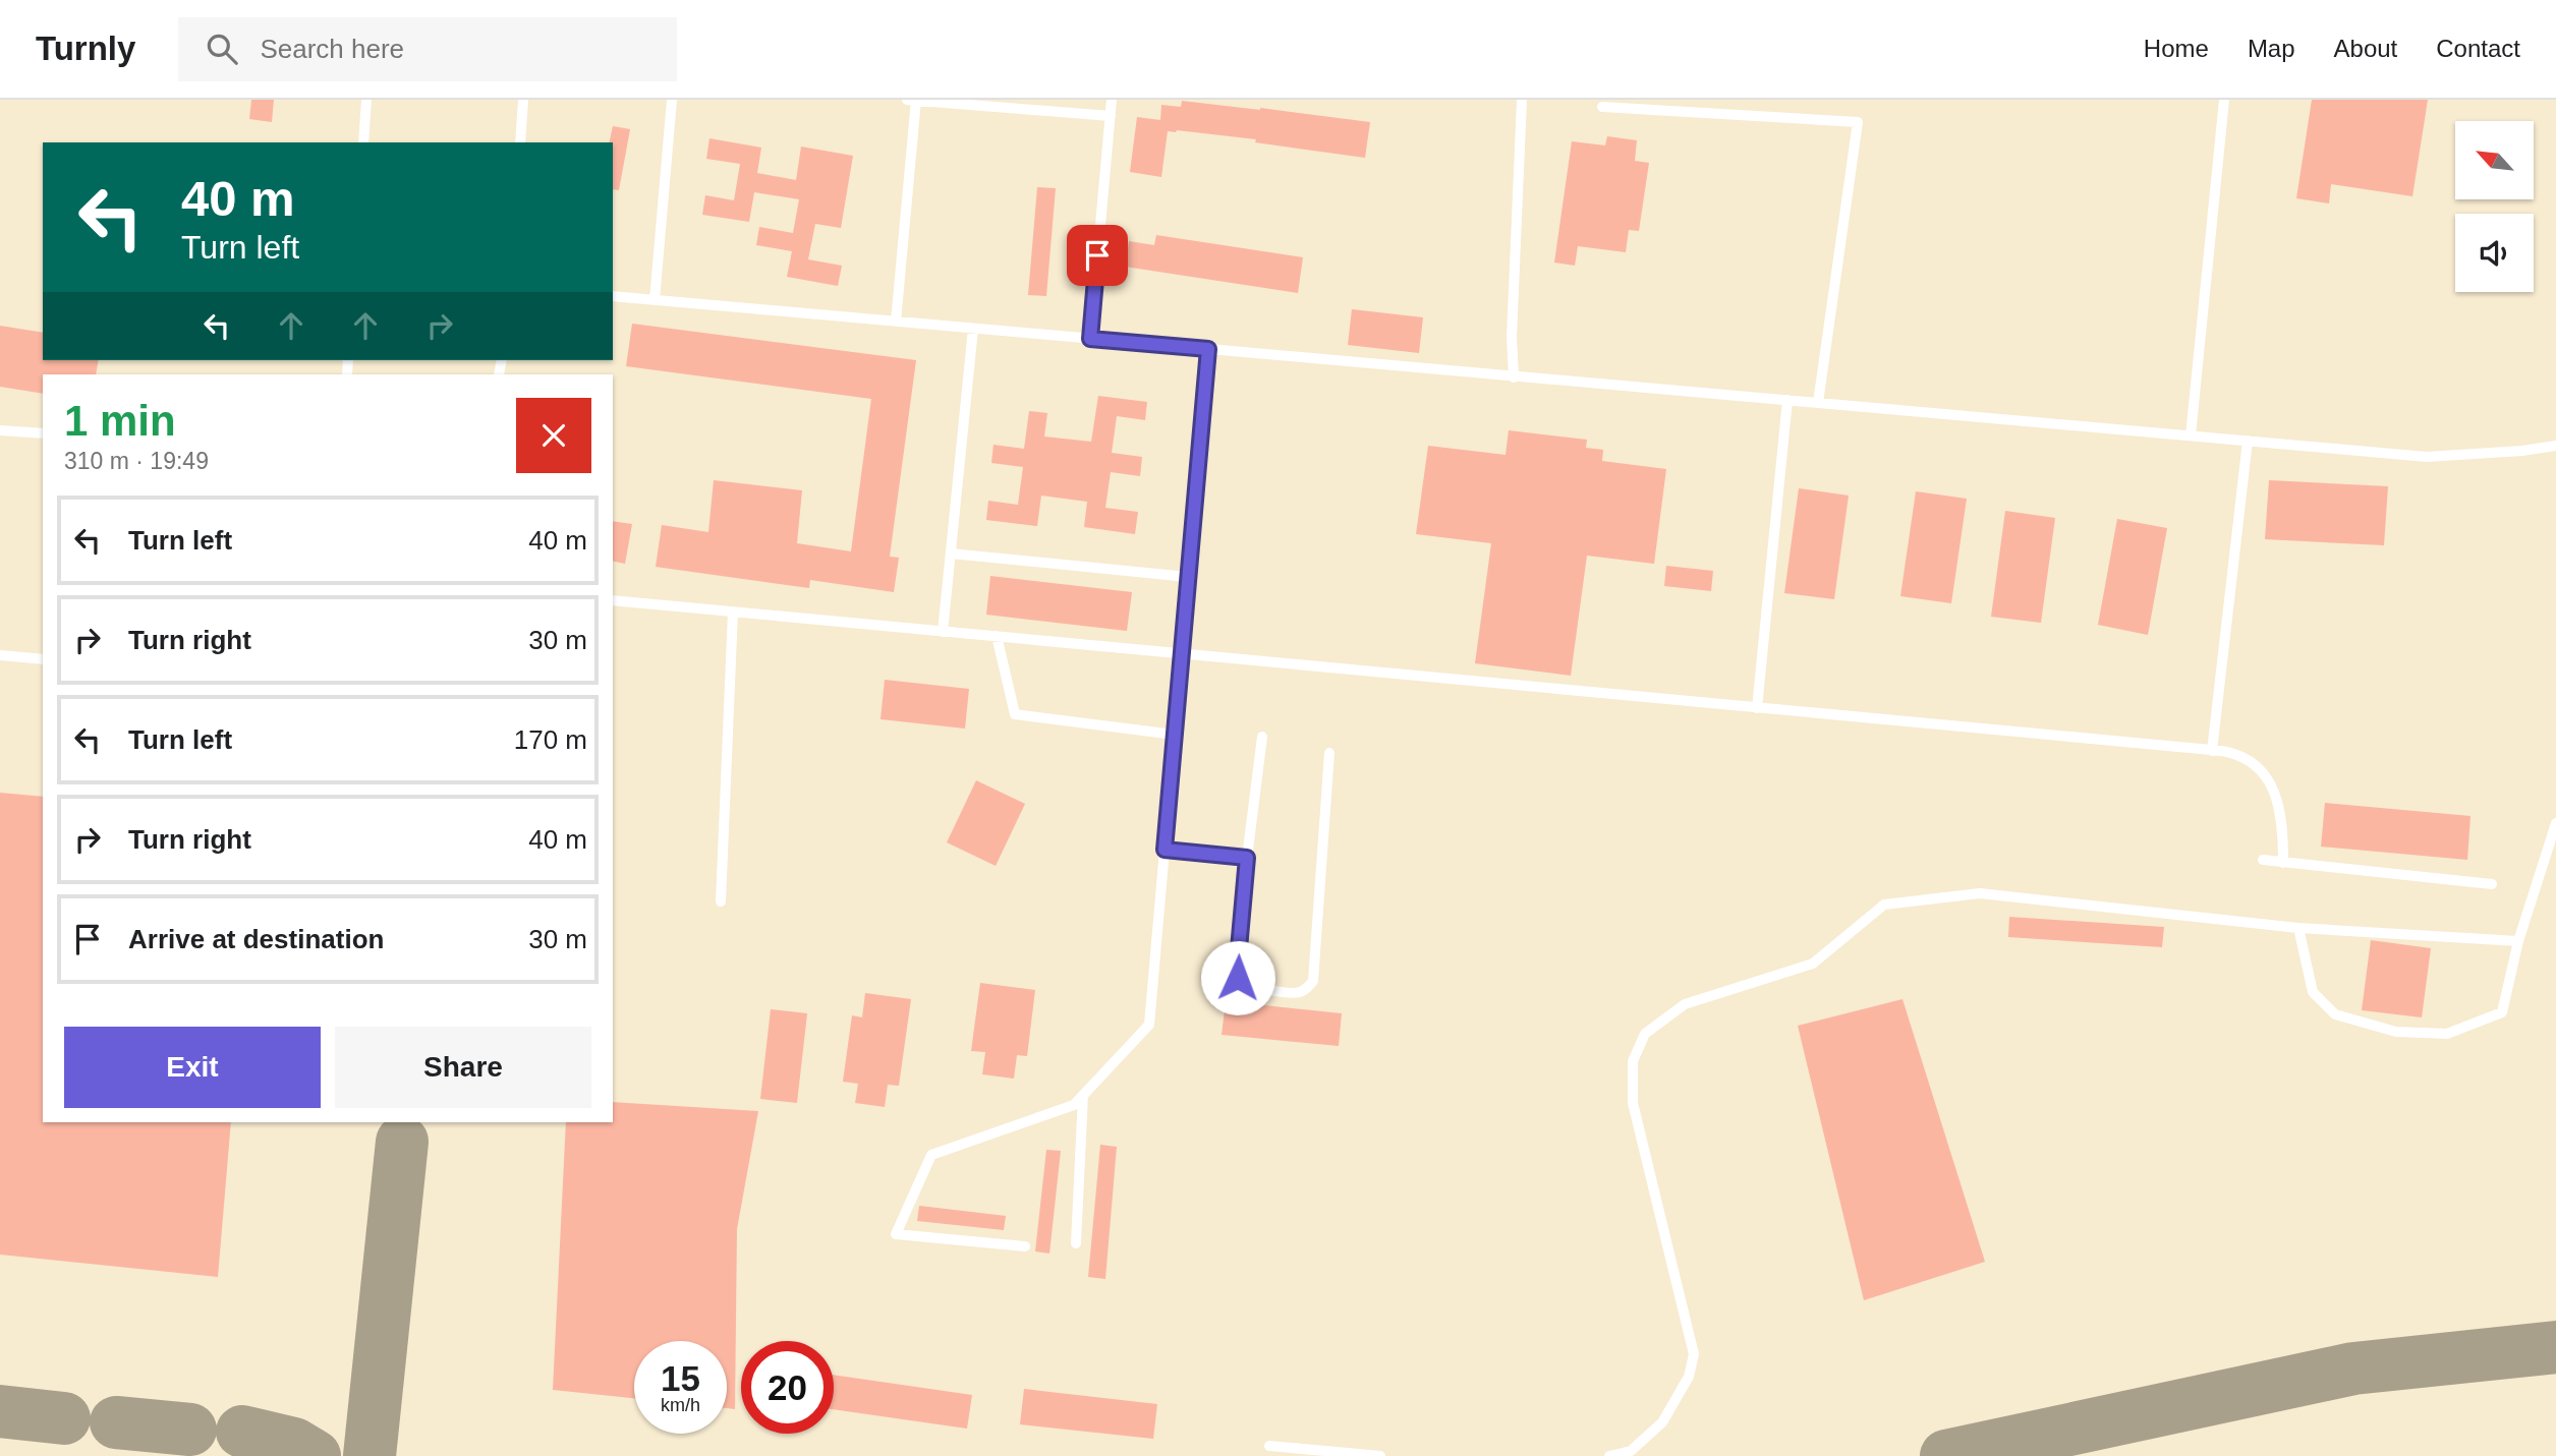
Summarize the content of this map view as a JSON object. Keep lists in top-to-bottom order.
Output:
{
  "north": "top left",
  "page": {
    "header": "Turnly",
    "search": "Search here",
    "nav": [
      "Home",
      "Map",
      "About",
      "Contact"
    ],
    "turn": ["40 m", "Turn left"],
    "heading": ["1 min", "310 m · 19:49"],
    "list": [
      {
        "name": "Turn left",
        "value": "40 m"
      },
      {
        "name": "Turn right",
        "value": "30 m"
      },
      {
        "name": "Turn left",
        "value": "170 m"
      },
      {
        "name": "Turn right",
        "value": "40 m"
      },
      {
        "name": "Arrive at destination",
        "value": "30 m"
      }
    ],
    "buttons": ["Exit", "Share"],
    "speed": "15 km/h",
    "limit": "20"
  }
}
